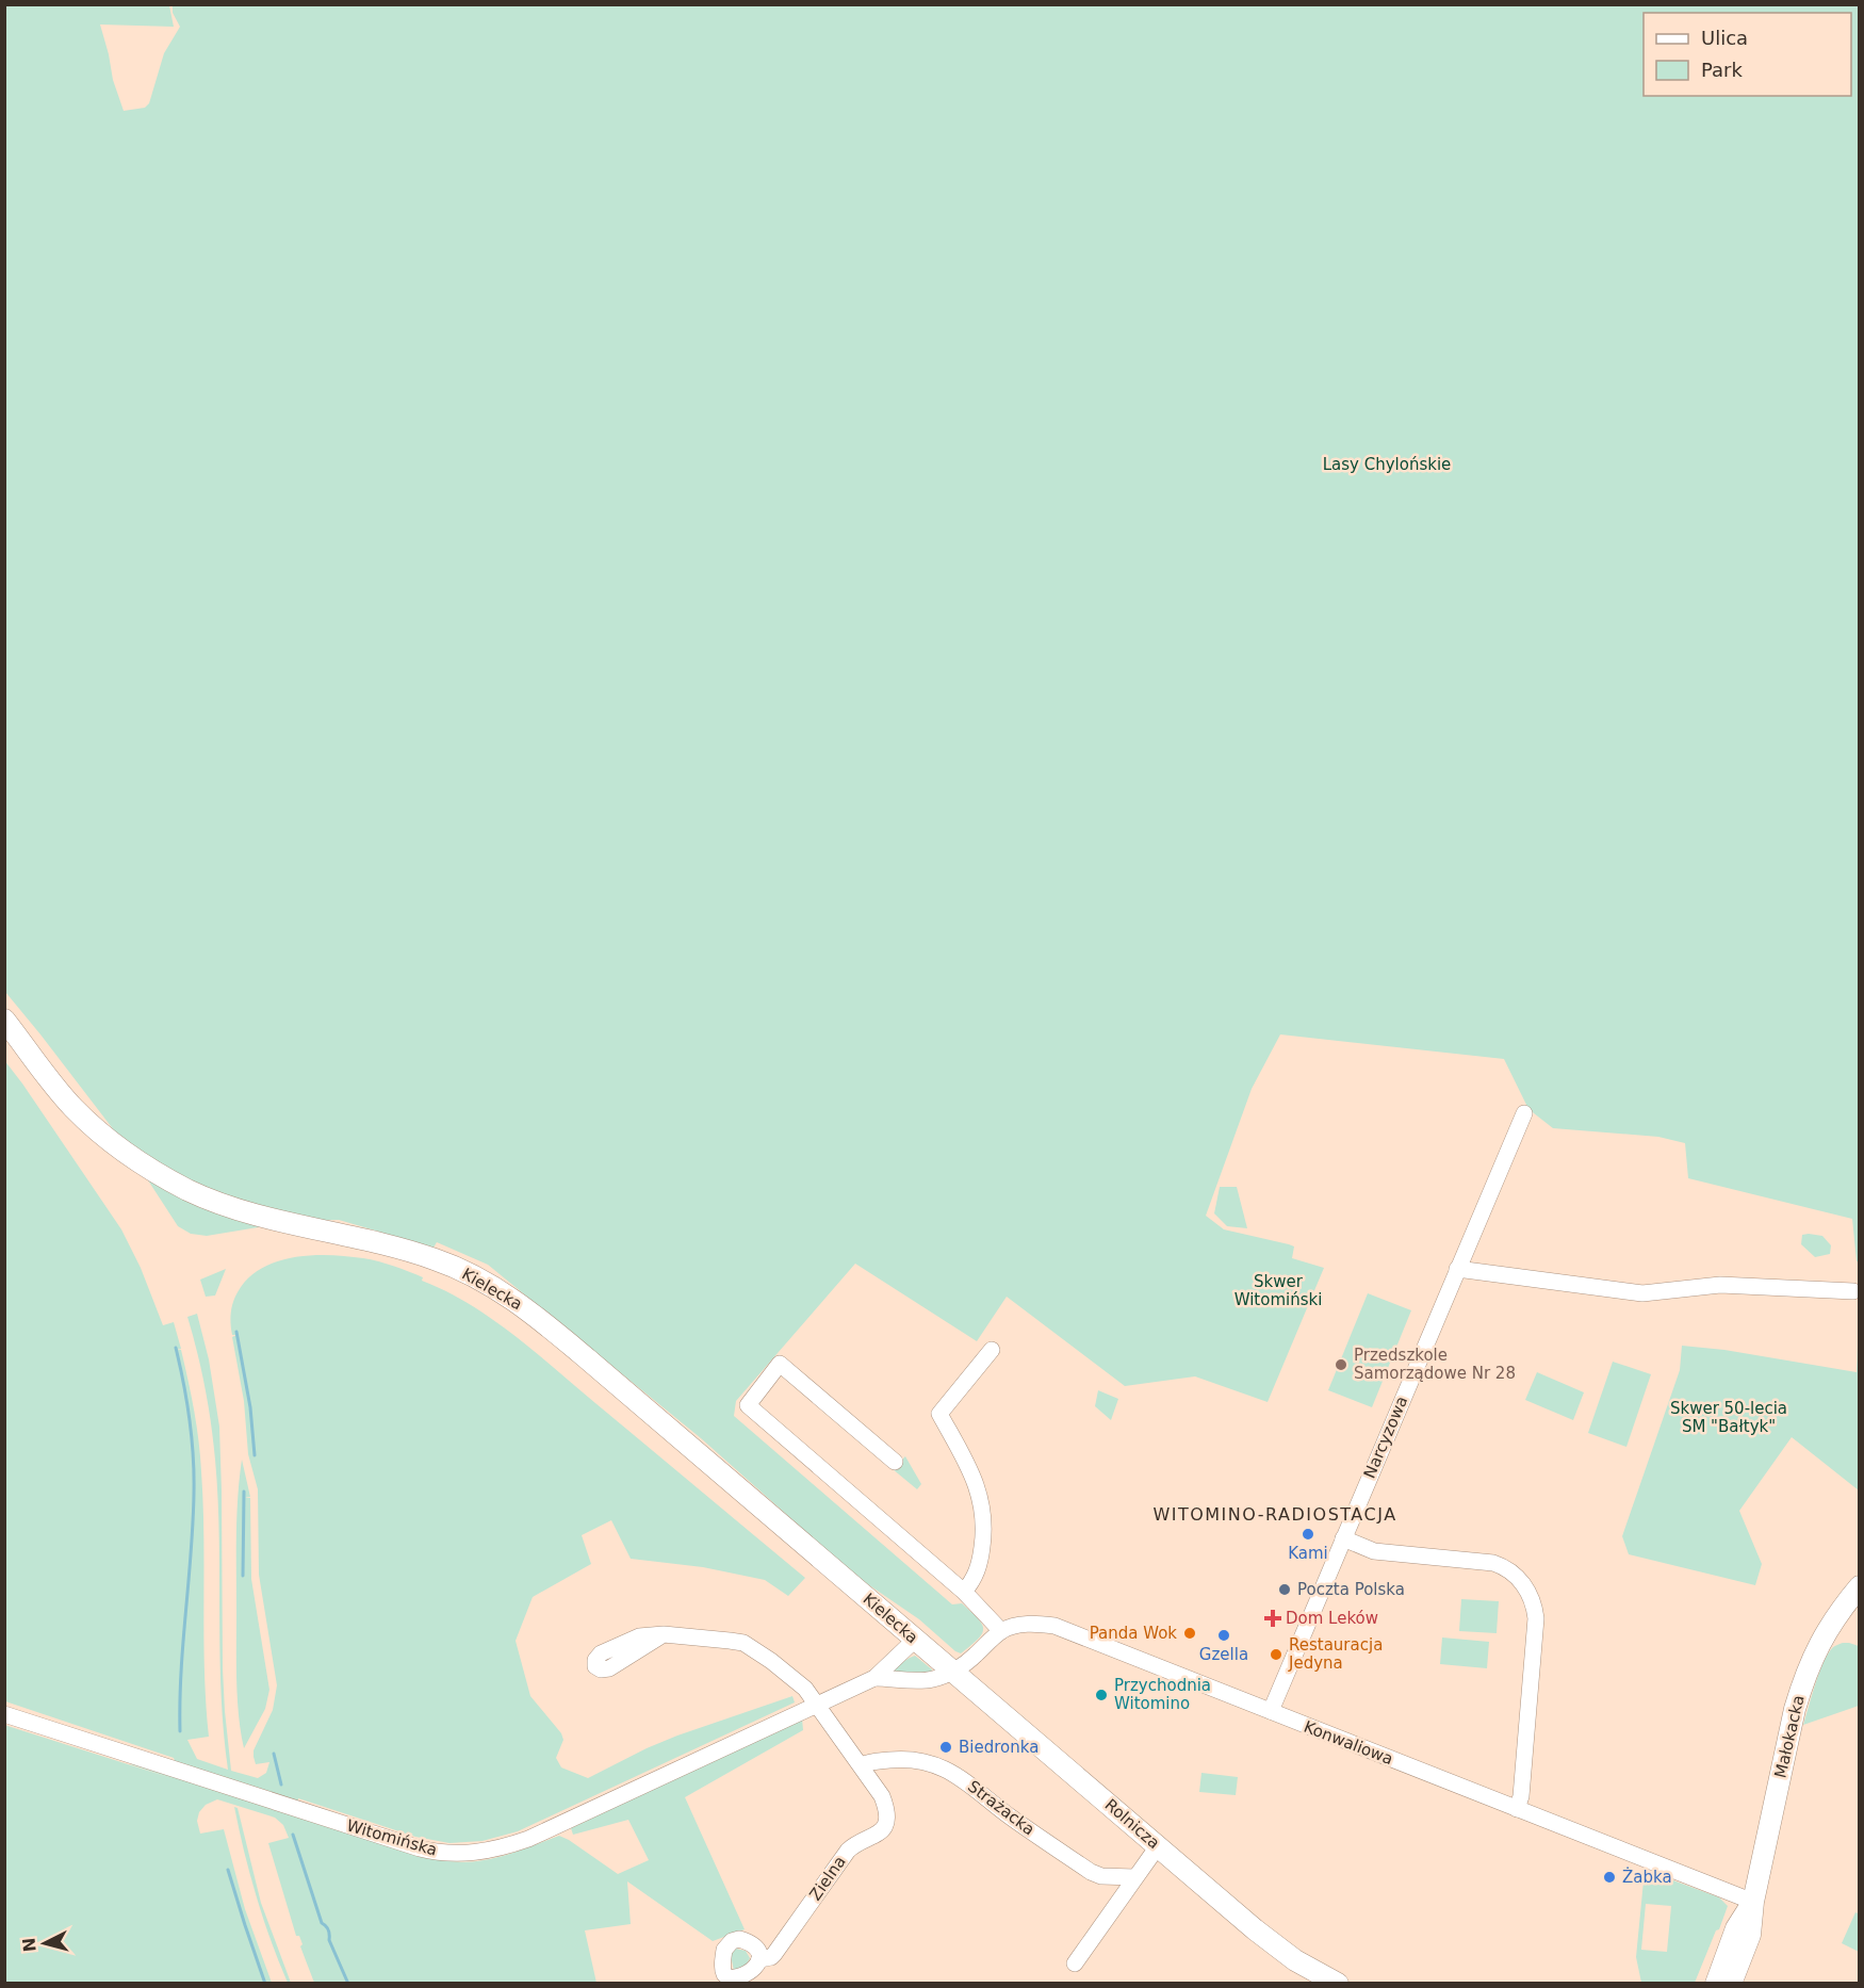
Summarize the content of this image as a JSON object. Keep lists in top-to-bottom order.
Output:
{
  "streets": {
    "main road": ["Kielecka", "Małokacka", "Rolnicza"],
    "street": [
      "Narcyzowa",
      "Konwaliowa",
      "Strażacka",
      "Witomińska",
      "Zielna"
    ]
  },
  "crossings": [
    ["Kielecka", "Rolnicza"],
    ["Kielecka", "Witomińska"],
    ["Narcyzowa", "Konwaliowa"],
    ["Małokacka", "Konwaliowa"],
    ["Strażacka", "Zielna"],
    ["Rolnicza", "Witomińska"],
    ["Witomińska", "Zielna"]
  ],
  "districts": ["WITOMINO-RADIOSTACJA"],
  "parks": ["Lasy Chylońskie", "Skwer Witomiński", "Skwer 50-lecia SM \"Bałtyk\""],
  "places": {
    "other": [
      "Przedszkole Samorządowe Nr 28",
      "Kami",
      "Poczta Polska",
      "Panda Wok",
      "Gzella",
      "Restauracja Jedyna",
      "Przychodnia Witomino",
      "Biedronka",
      "Żabka"
    ],
    "health": ["Dom Leków"]
  },
  "legend": ["Ulica", "Park"],
  "north": "left"
}
